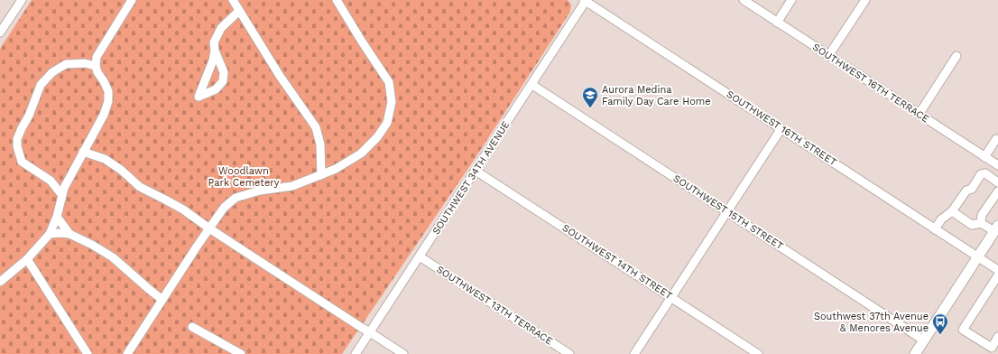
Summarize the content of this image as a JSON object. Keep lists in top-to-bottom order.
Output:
{
  "streets": {
    "street": [
      "SOUTHWEST 16TH TERRACE",
      "SOUTHWEST 16TH STREET",
      "SOUTHWEST 34TH AVENUE",
      "SOUTHWEST 15TH STREET",
      "SOUTHWEST 14TH STREET",
      "SOUTHWEST 13TH TERRACE"
    ]
  },
  "crossings": [
    ["SOUTHWEST 16TH STREET", "SOUTHWEST 34TH AVENUE"],
    ["SOUTHWEST 34TH AVENUE", "SOUTHWEST 15TH STREET"],
    ["SOUTHWEST 34TH AVENUE", "SOUTHWEST 14TH STREET"],
    ["SOUTHWEST 34TH AVENUE", "SOUTHWEST 13TH TERRACE"]
  ],
  "parks": ["Woodlawn Park Cemetery"],
  "places": {
    "school or university": ["Aurora Medina Family Day Care Home"],
    "bus stop": ["Southwest 37th Avenue & Menores Avenue"]
  }
}
